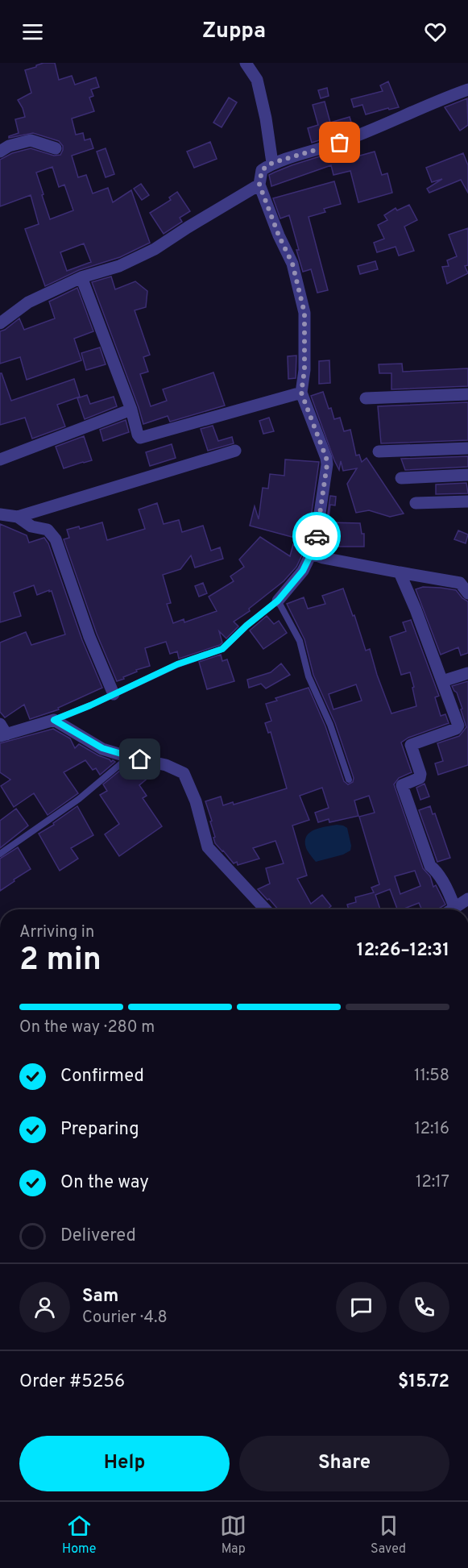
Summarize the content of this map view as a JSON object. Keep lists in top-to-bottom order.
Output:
{
  "page": {
    "header": "Zuppa",
    "heading": ["2 min", "Arriving in", "12:26–12:31"],
    "panel": [
      "Sam",
      "Courier · 4.8",
      "Order #5256",
      "$15.72"
    ],
    "bar": "On the way · 280 m",
    "list": [
      ["Confirmed", "11:58"],
      ["Preparing", "12:16"],
      ["On the way", "12:17"],
      "Delivered"
    ],
    "buttons": ["Help", "Share"],
    "tabs": ["Home", "Map", "Saved"]
  }
}
